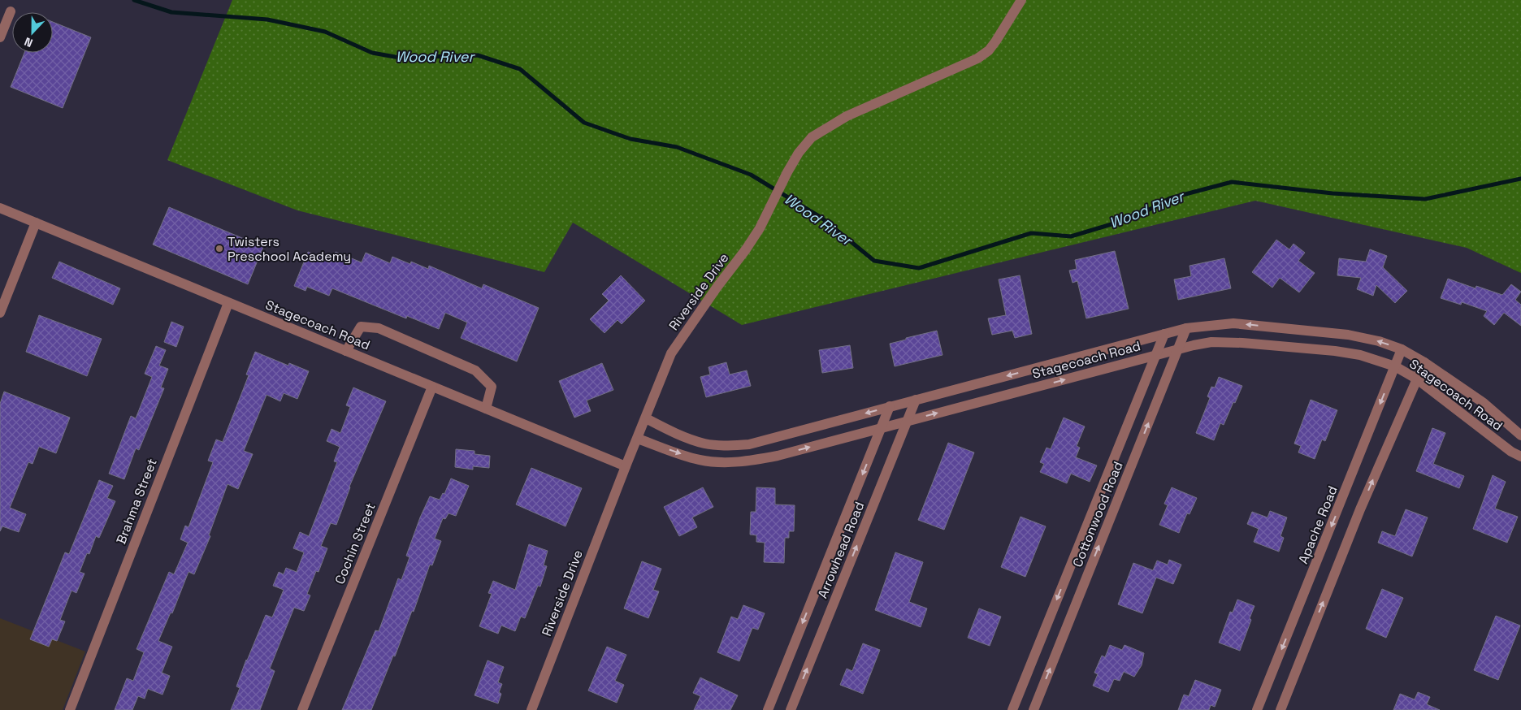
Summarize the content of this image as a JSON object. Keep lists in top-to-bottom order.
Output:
{
  "streets": {
    "street": [
      "Riverside Drive",
      "Stagecoach Road",
      "Brahma Street",
      "Cottonwood Road",
      "Apache Road",
      "Cochin Street",
      "Arrowhead Road"
    ]
  },
  "crossings": [
    ["Riverside Drive", "Stagecoach Road"],
    ["Stagecoach Road", "Brahma Street"],
    ["Stagecoach Road", "Cottonwood Road"],
    ["Stagecoach Road", "Apache Road"],
    ["Stagecoach Road", "Cochin Street"],
    ["Stagecoach Road", "Arrowhead Road"]
  ],
  "water": ["Wood River"],
  "places": ["Twisters Preschool Academy"],
  "north": "bottom"
}
